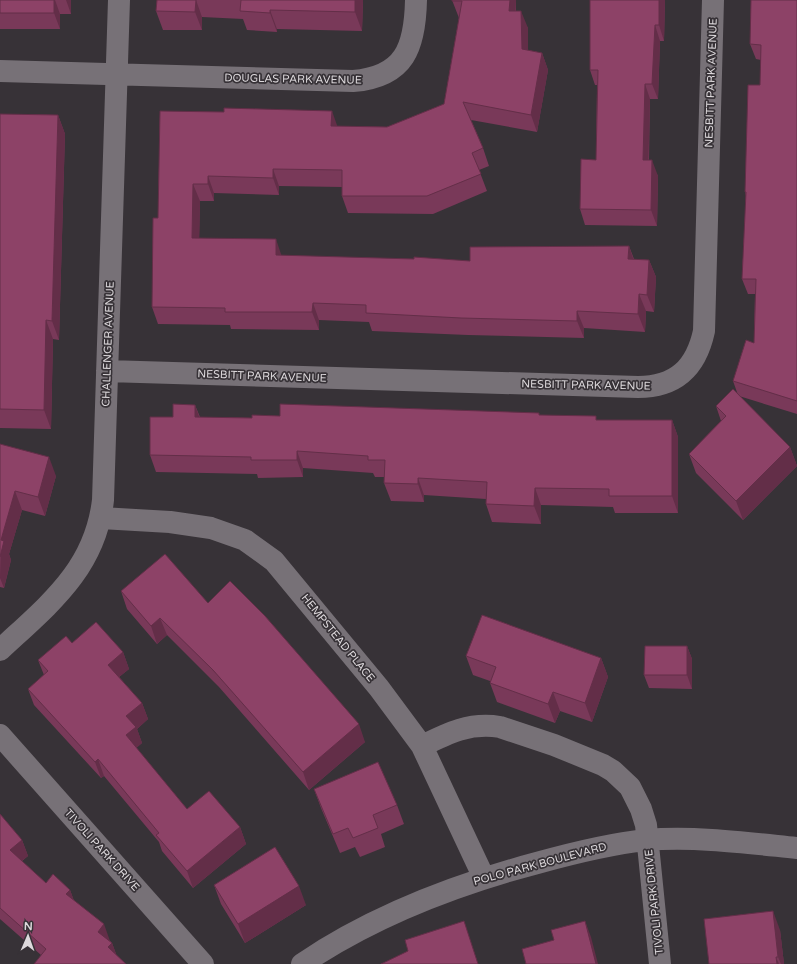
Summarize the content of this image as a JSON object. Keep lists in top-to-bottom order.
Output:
{
  "streets": {
    "street": [
      "DOUGLAS PARK AVENUE",
      "NESBITT PARK AVENUE",
      "CHALLENGER AVENUE",
      "HEMPSTEAD PLACE",
      "TIVOLI PARK DRIVE",
      "POLO PARK BOULEVARD"
    ]
  },
  "crossings": [
    ["DOUGLAS PARK AVENUE", "CHALLENGER AVENUE"],
    ["NESBITT PARK AVENUE", "CHALLENGER AVENUE"],
    ["CHALLENGER AVENUE", "HEMPSTEAD PLACE"],
    ["HEMPSTEAD PLACE", "TIVOLI PARK DRIVE"],
    ["HEMPSTEAD PLACE", "POLO PARK BOULEVARD"],
    ["TIVOLI PARK DRIVE", "POLO PARK BOULEVARD"]
  ],
  "north": "top"
}
